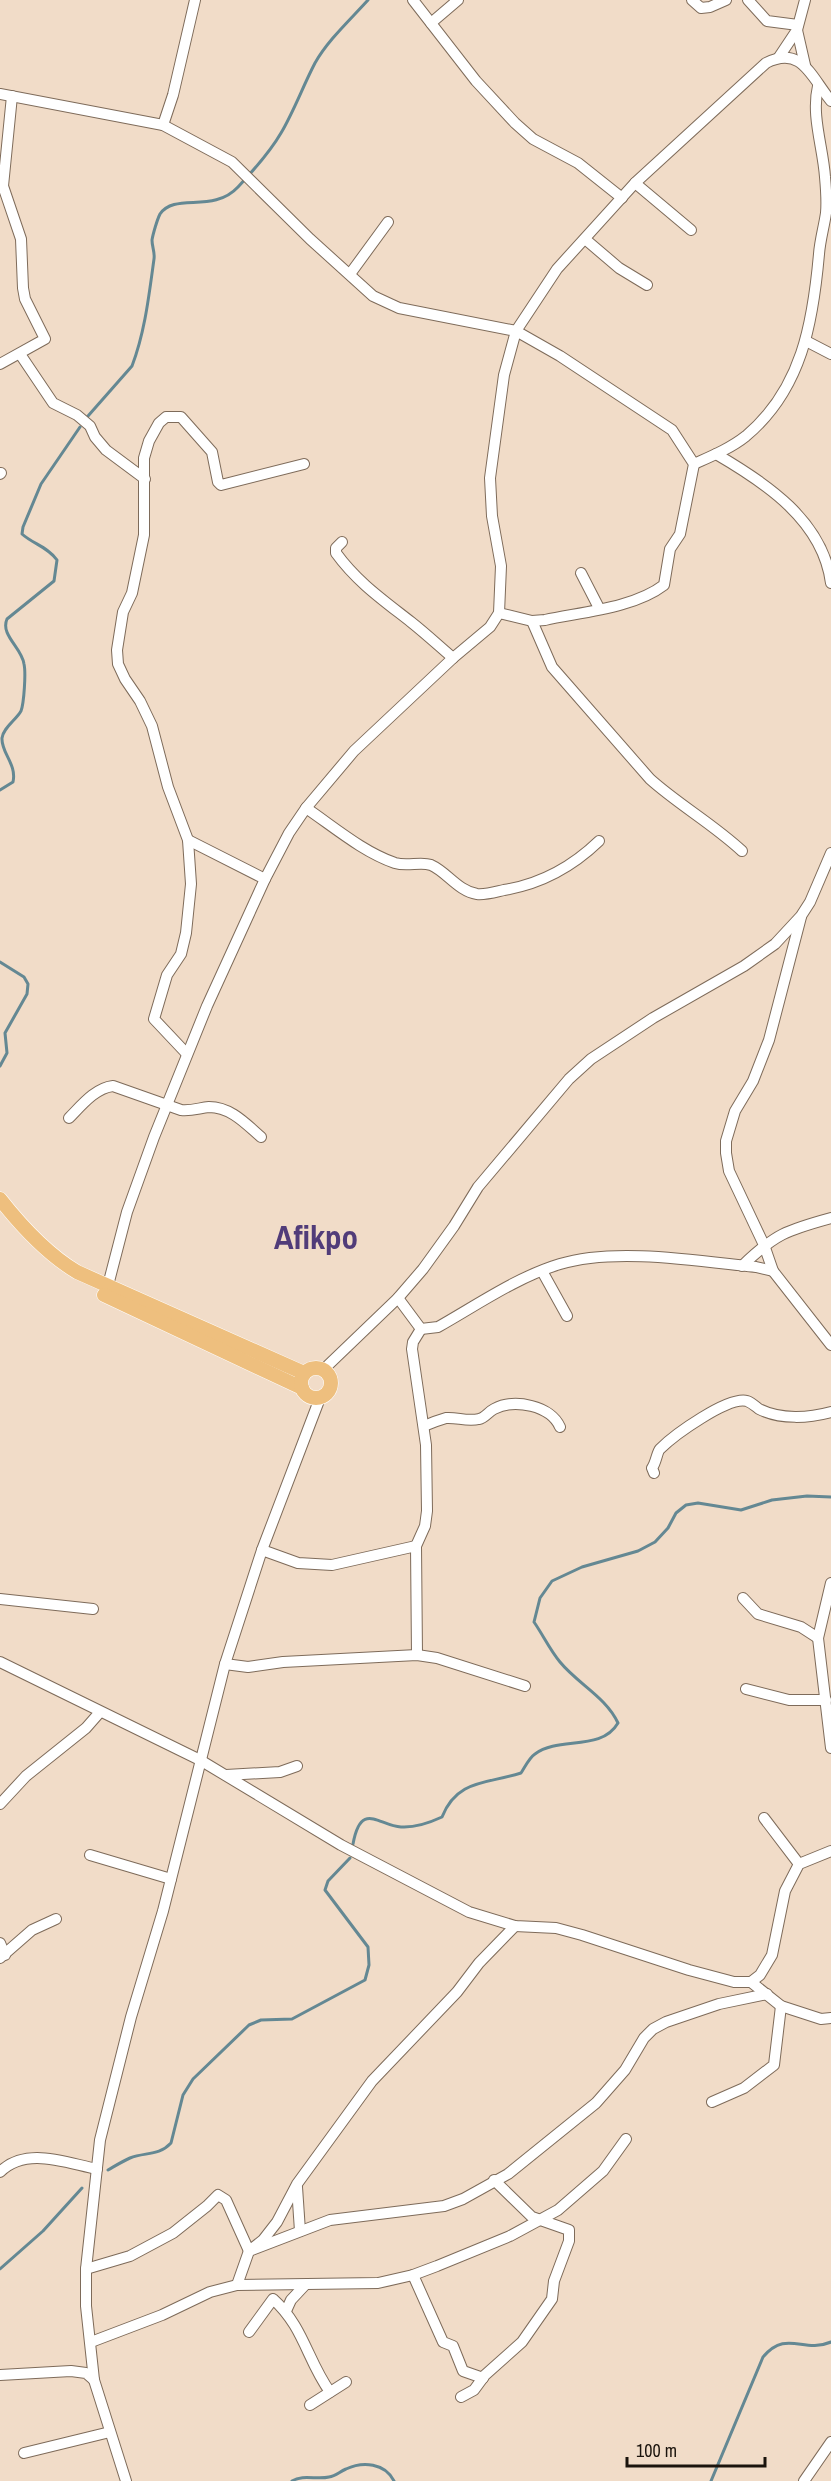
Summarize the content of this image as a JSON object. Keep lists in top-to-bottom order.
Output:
{
  "districts": ["Afikpo"],
  "scale_bar": "100 m"
}
